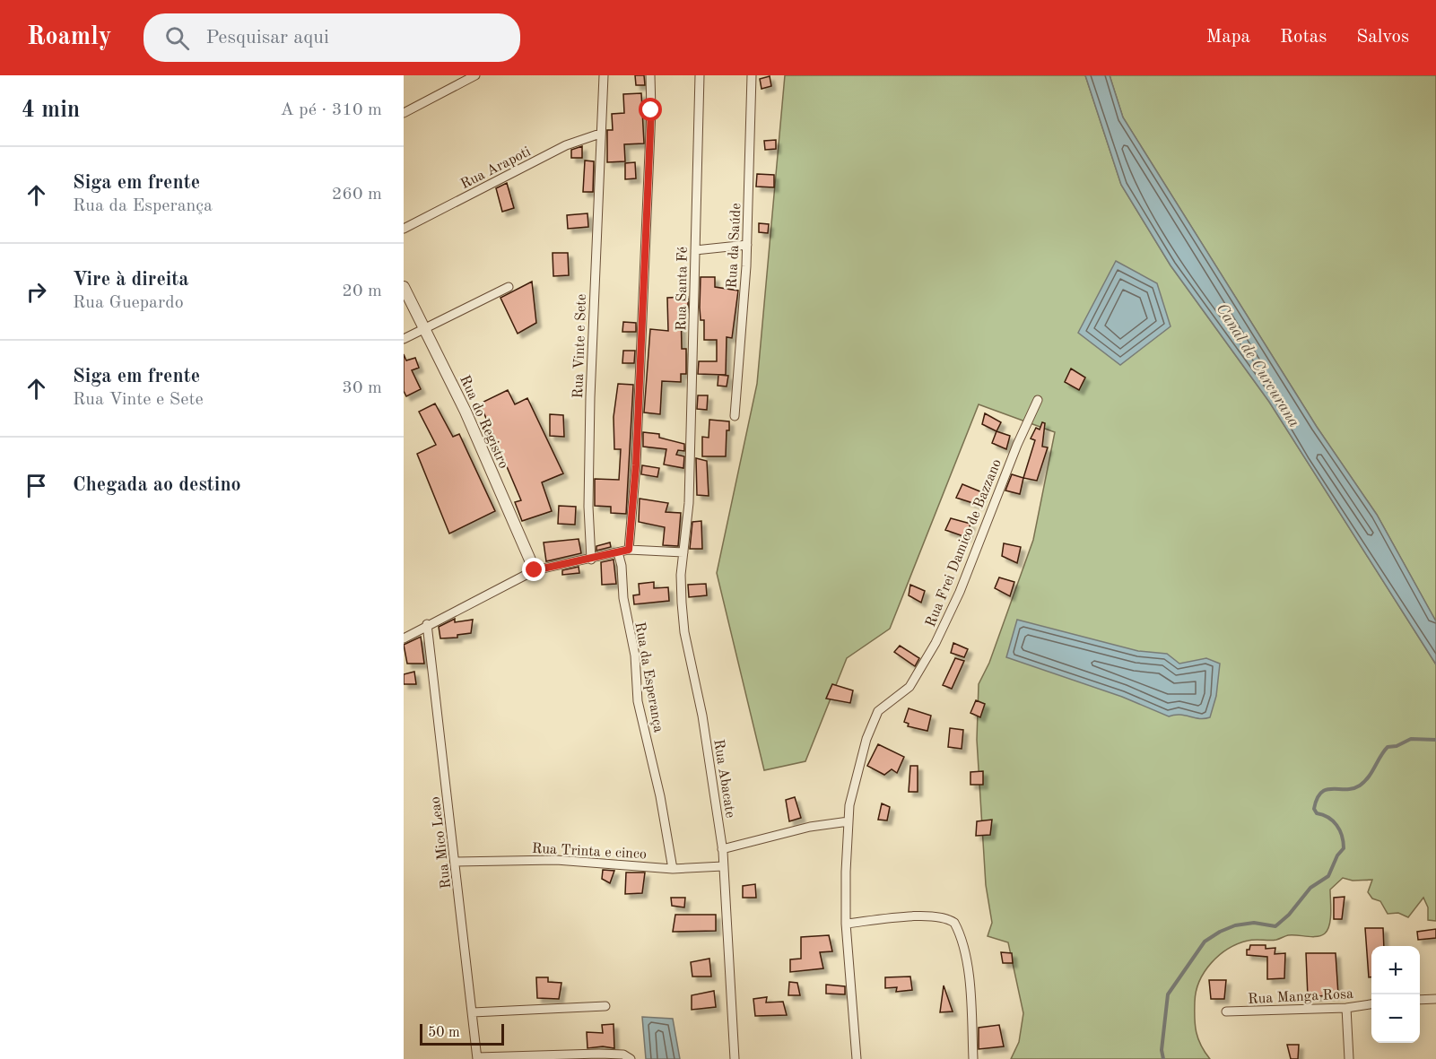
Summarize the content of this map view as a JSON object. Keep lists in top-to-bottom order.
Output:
{
  "streets": {
    "street": [
      "Rua Arapoti",
      "Rua da Saúde",
      "Rua Santa Fé",
      "Rua Vinte e Sete",
      "Rua do Registro",
      "Rua Frei Damico de Bazzano",
      "Rua da Esperança",
      "Rua Abacate",
      "Rua Mico Leao",
      "Rua Trinta e cinco",
      "Rua Manga Rosa"
    ]
  },
  "crossings": [
    ["Rua Arapoti", "Rua Vinte e Sete"],
    ["Rua Santa Fé", "Rua Abacate"],
    ["Rua da Esperança", "Rua Trinta e cinco"],
    ["Rua Abacate", "Rua Trinta e cinco"],
    ["Rua Mico Leao", "Rua Trinta e cinco"]
  ],
  "water": ["Canal de Curcurana"],
  "scale_bar": "50 m",
  "page": {
    "header": "Roamly",
    "search": "Pesquisar aqui",
    "nav": ["Mapa", "Rotas", "Salvos"],
    "heading": ["4 min", "A pé · 310 m"],
    "list": [
      ["Siga em frente", "Rua da Esperança", "260 m"],
      ["Vire à direita", "Rua Guepardo", "20 m"],
      ["Siga em frente", "Rua Vinte e Sete", "30 m"],
      "Chegada ao destino"
    ],
    "map_buttons": ["+", "−"],
    "scale": "50 m"
  }
}
